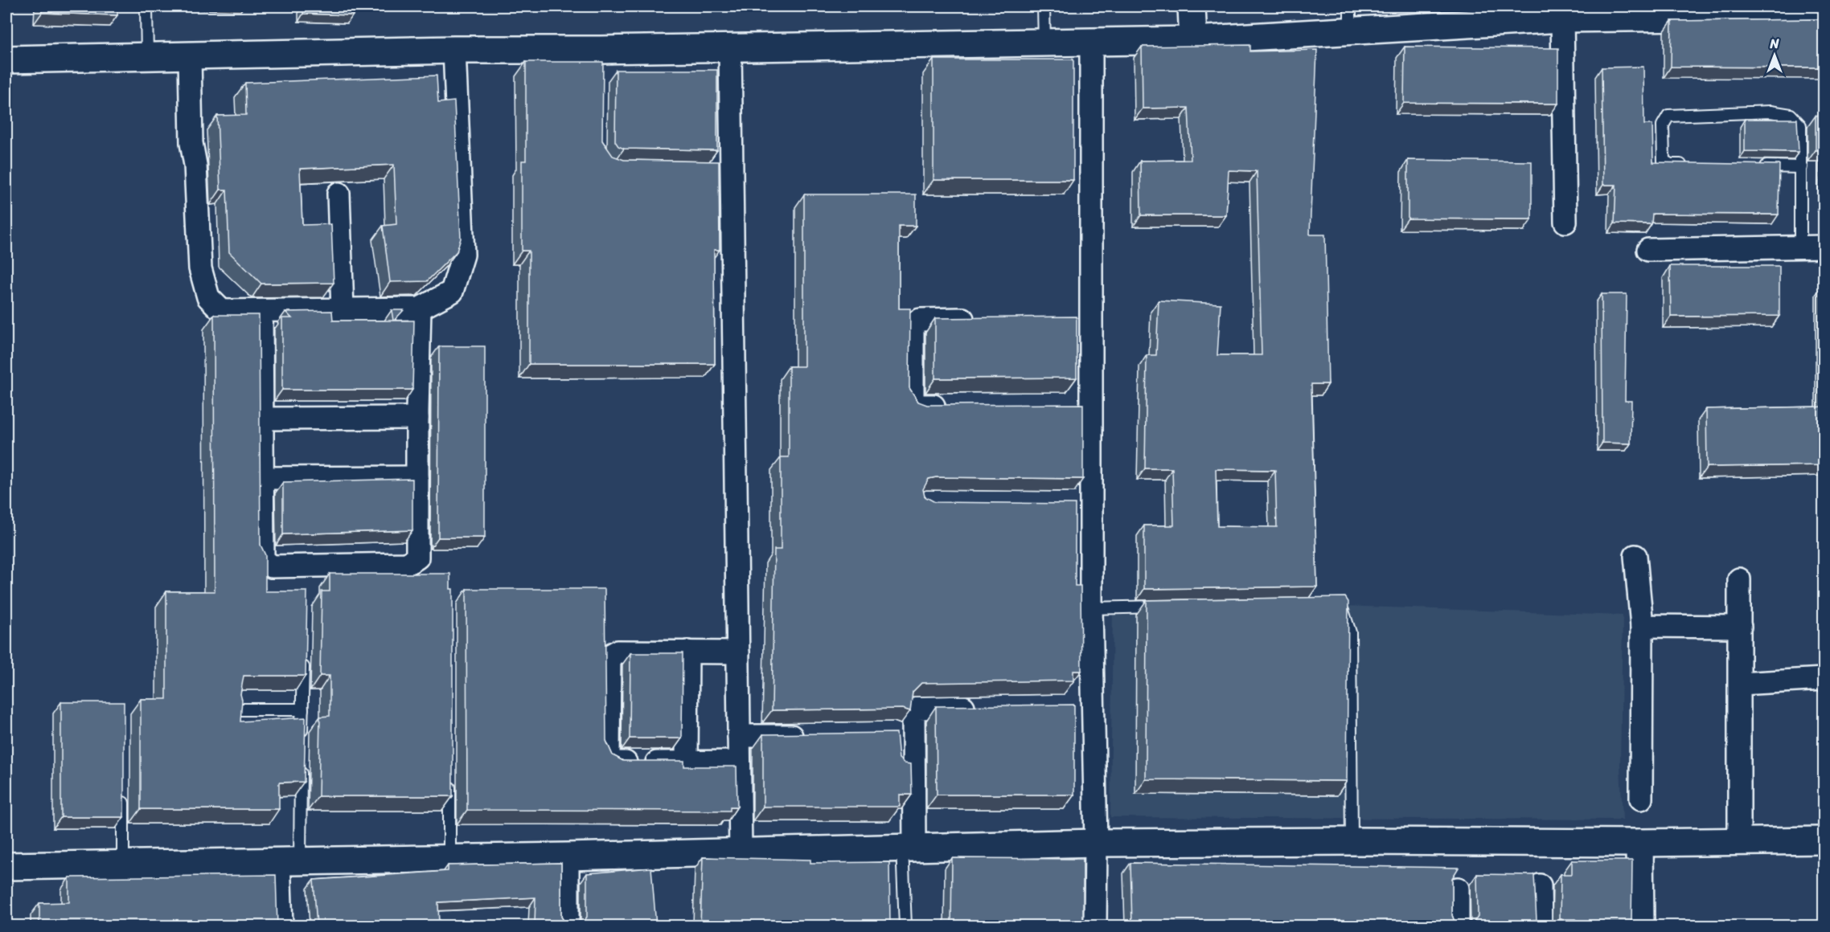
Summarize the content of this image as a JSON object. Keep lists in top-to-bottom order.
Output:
{
  "north": "top"
}
